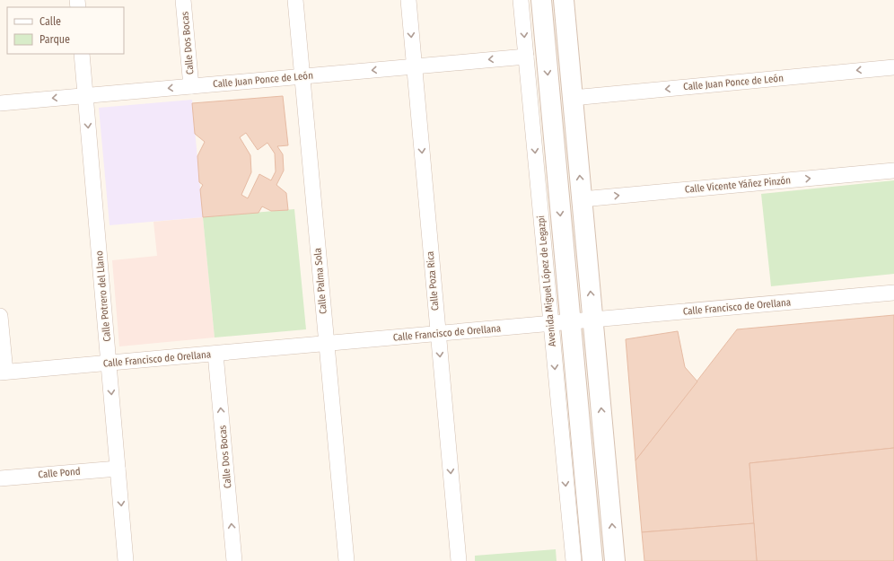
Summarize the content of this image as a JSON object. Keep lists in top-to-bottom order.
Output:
{
  "streets": {
    "main road": ["Avenida Miguel López de Legazpi"],
    "street": [
      "Calle Dos Bocas",
      "Calle Juan Ponce de León",
      "Calle Vicente Yáñez Pinzón",
      "Calle Palma Sola",
      "Calle Poza Rica",
      "Calle Potrero del Llano",
      "Calle Francisco de Orellana",
      "Calle Pond"
    ]
  },
  "crossings": [
    ["Calle Dos Bocas", "Calle Juan Ponce de León"],
    ["Calle Dos Bocas", "Calle Francisco de Orellana"],
    ["Calle Juan Ponce de León", "Calle Palma Sola"],
    ["Calle Juan Ponce de León", "Calle Poza Rica"],
    ["Calle Juan Ponce de León", "Avenida Miguel López de Legazpi"],
    ["Calle Juan Ponce de León", "Calle Potrero del Llano"],
    ["Calle Palma Sola", "Calle Francisco de Orellana"],
    ["Calle Poza Rica", "Calle Francisco de Orellana"],
    ["Avenida Miguel López de Legazpi", "Calle Francisco de Orellana"],
    ["Calle Potrero del Llano", "Calle Francisco de Orellana"],
    ["Calle Potrero del Llano", "Calle Pond"]
  ],
  "one_way": [
    "Calle Dos Bocas",
    "Calle Juan Ponce de León",
    "Calle Vicente Yáñez Pinzón",
    "Calle Poza Rica",
    "Avenida Miguel López de Legazpi",
    "Calle Potrero del Llano"
  ],
  "legend": ["Calle", "Parque"]
}
